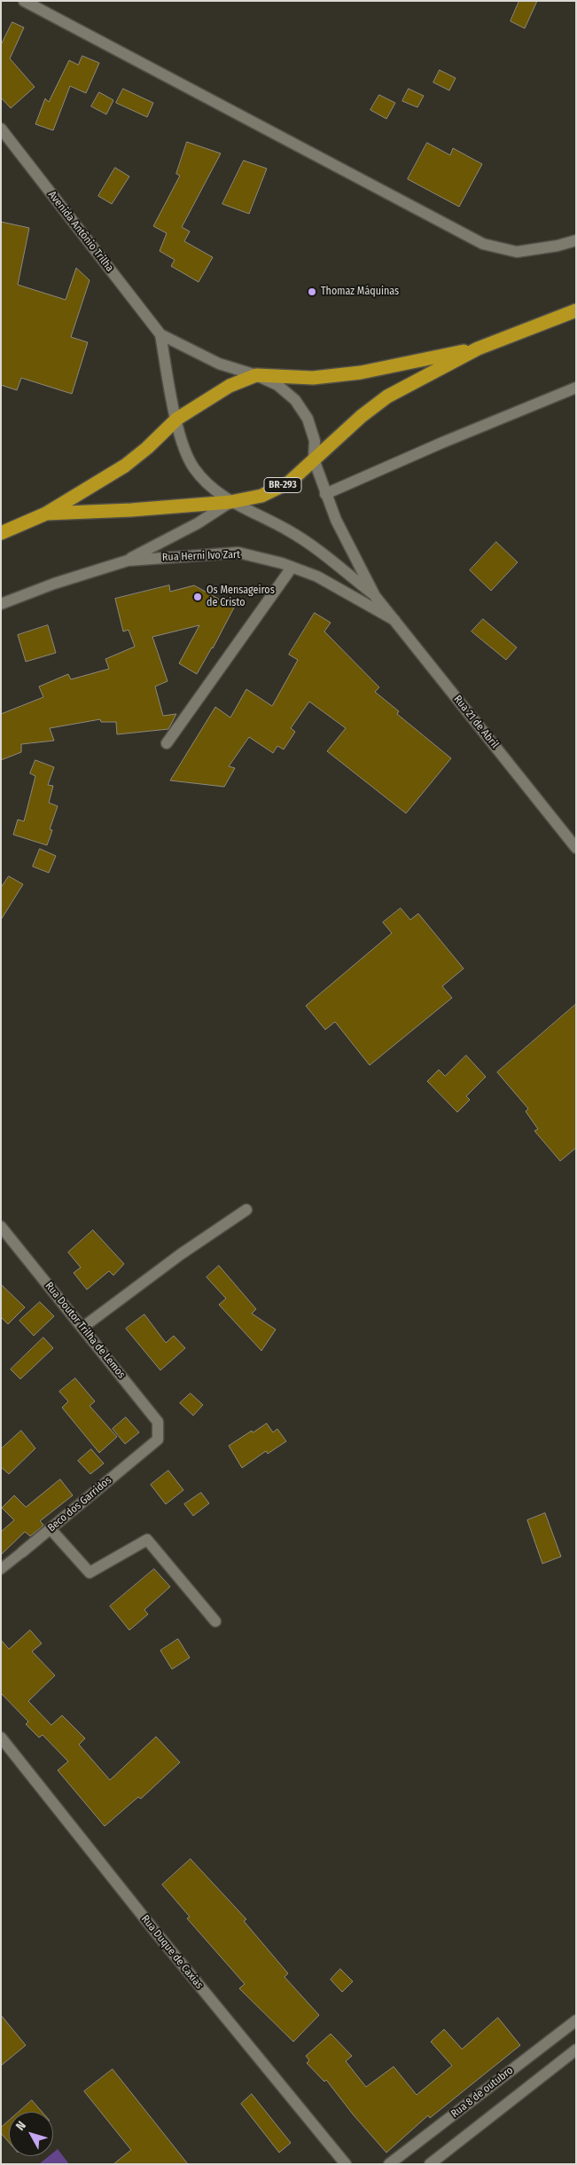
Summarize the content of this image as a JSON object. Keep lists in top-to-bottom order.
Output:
{
  "streets": {
    "highway": ["BR-293"],
    "street": [
      "Avenida Antônio Trilha",
      "Rua Herni Ivo Zart",
      "Rua 21 de Abril",
      "Rua Doutor Trilha de Lemos",
      "Beco dos Garridos",
      "Rua Duque de Caxias",
      "Rua 8 de outubro"
    ]
  },
  "crossings": [
    ["Avenida Antônio Trilha", "BR-293"],
    ["Avenida Antônio Trilha", "Rua 21 de Abril"],
    ["BR-293", "Rua 21 de Abril"],
    ["Rua Herni Ivo Zart", "Rua 21 de Abril"],
    ["Rua Doutor Trilha de Lemos", "Beco dos Garridos"]
  ],
  "places": ["Thomaz Máquinas", "Os Mensageiros de Cristo"],
  "north": "top left"
}
